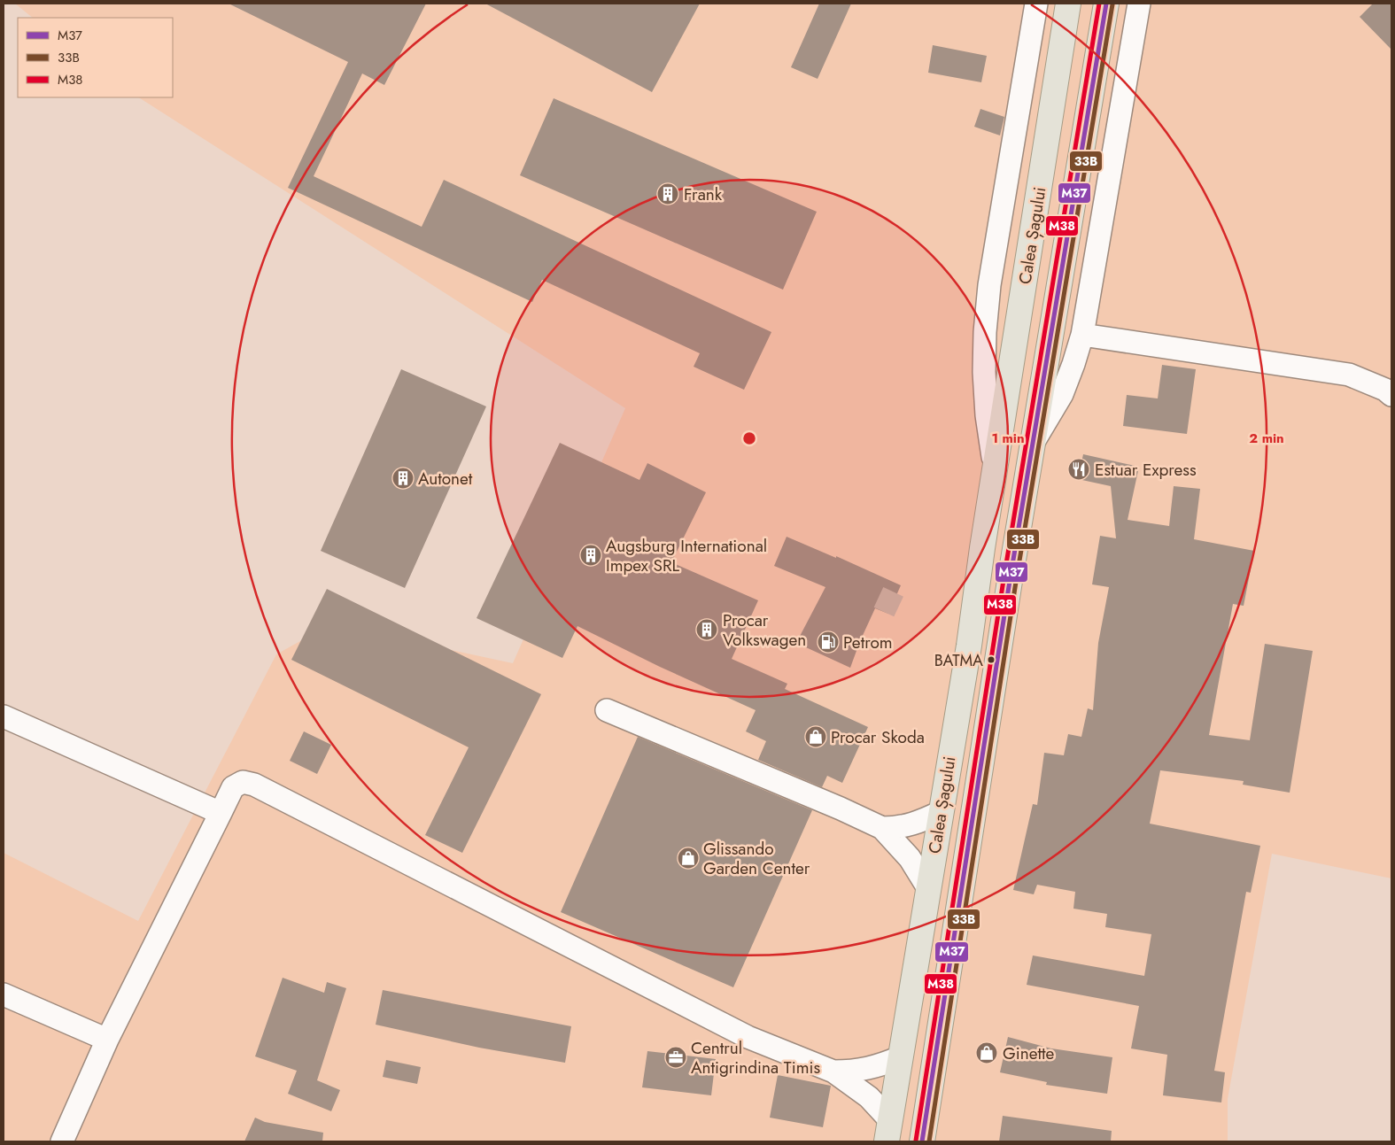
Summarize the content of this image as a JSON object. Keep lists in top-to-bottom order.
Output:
{
  "streets": {
    "main road": ["Calea Șagului"]
  },
  "places": {
    "building": [
      "Frank",
      "Autonet",
      "Augsburg International Impex SRL",
      "Procar Volkswagen"
    ],
    "restaurant": ["Estuar Express"],
    "fuel station": ["Petrom"],
    "other": ["BATMA"],
    "shop": ["Procar Skoda", "Glissando Garden Center", "Ginette"],
    "office": ["Centrul Antigrindina Timis"]
  },
  "lines": ["transit line M37", "transit line M38", "transit line 33B"],
  "legend": ["M37", "33B", "M38"],
  "rings": ["1 min", "2 min"]
}
